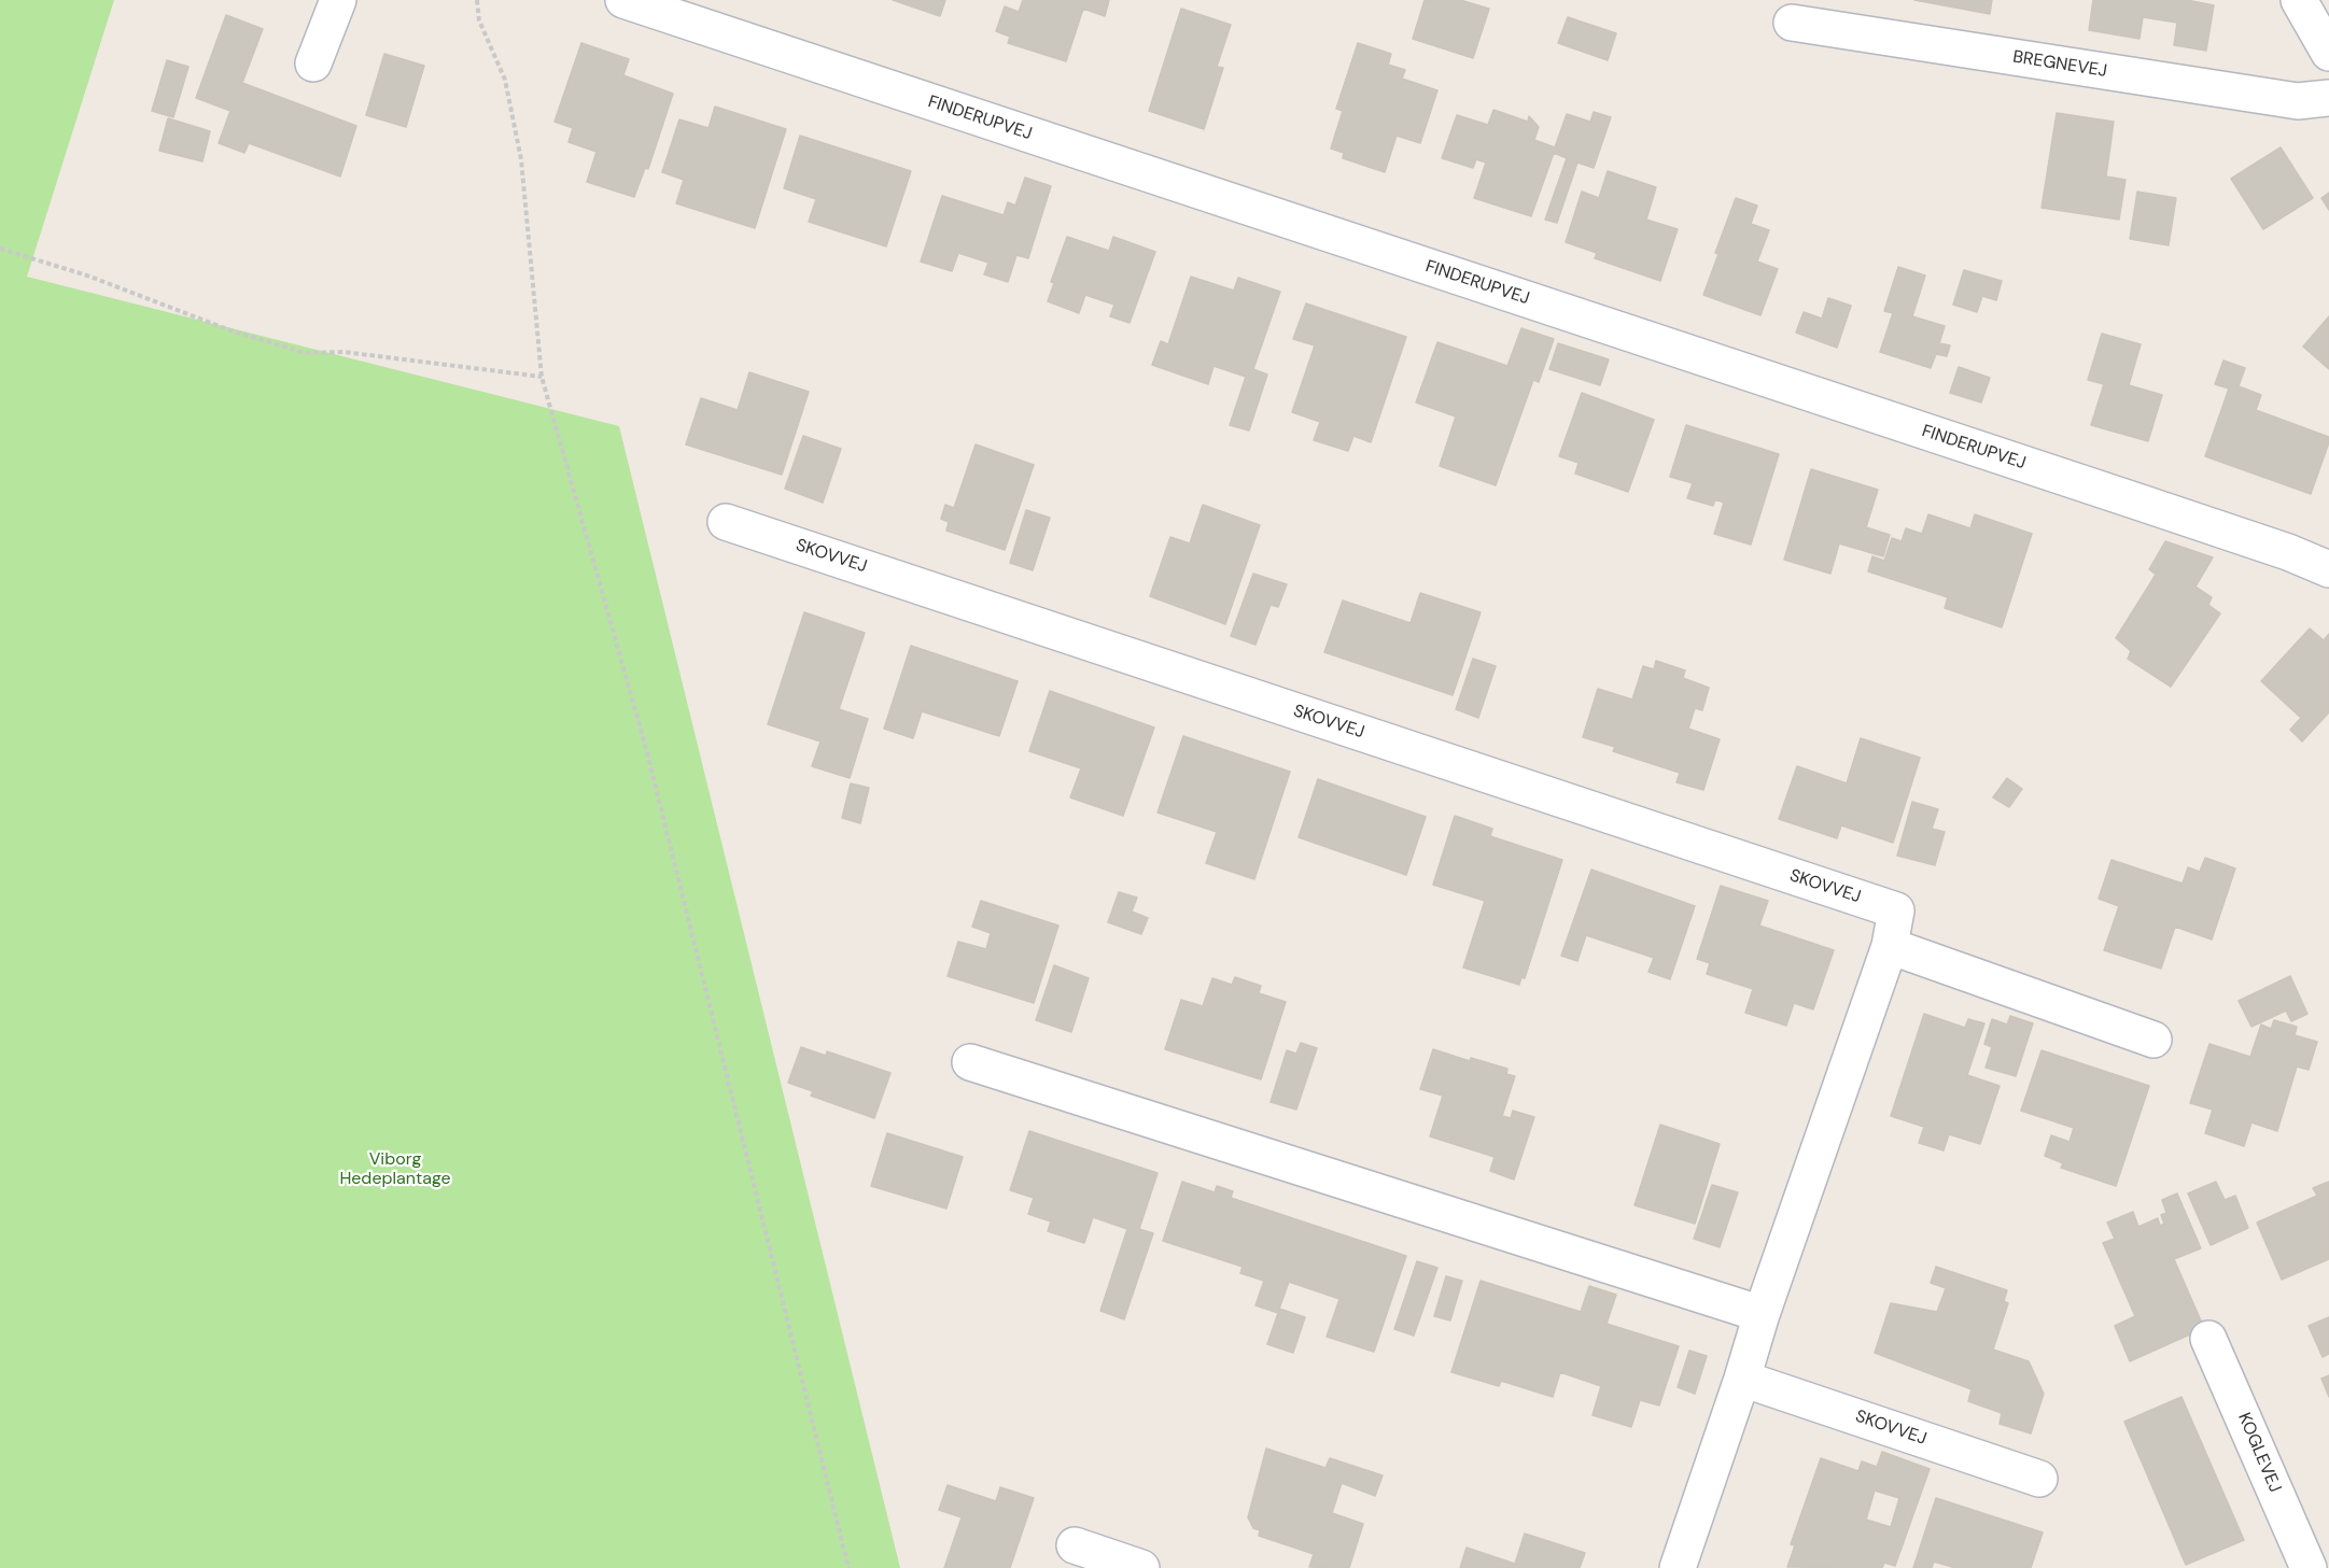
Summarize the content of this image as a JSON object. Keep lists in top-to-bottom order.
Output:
{
  "streets": {
    "street": [
      "BREGNEVEJ",
      "FINDERUPVEJ",
      "SKOVVEJ",
      "KOGLEVEJ"
    ]
  },
  "parks": ["Viborg Hedeplantage"]
}
